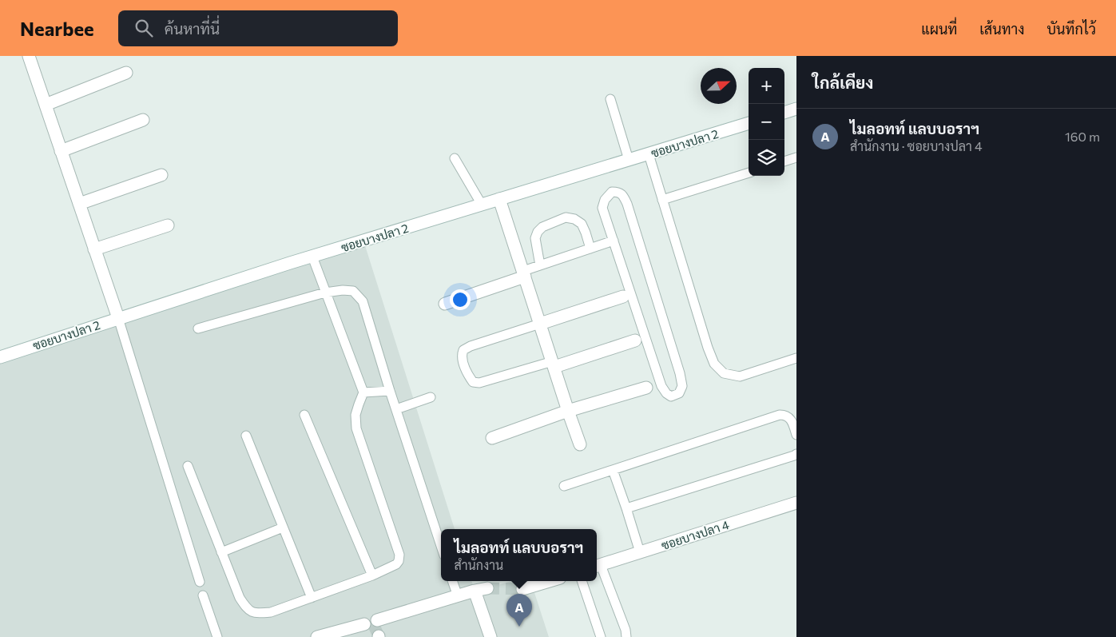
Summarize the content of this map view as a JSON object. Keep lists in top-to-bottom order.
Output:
{
  "streets": {
    "street": ["ซอยบางปลา 2", "ซอยบางปลา 4"]
  },
  "north": "right",
  "page": {
    "header": "Nearbee",
    "search": "ค้นหาที่นี่",
    "nav": ["แผนที่", "เส้นทาง", "บันทึกไว้"],
    "heading": "ใกล้เคียง",
    "map_buttons": ["+", "−"],
    "list": [
      {
        "mark": "A",
        "name": "ไมลอทท์ แลบบอราฯ",
        "note": "สำนักงาน · ซอยบางปลา 4",
        "value": "160 m"
      }
    ],
    "popup": ["ไมลอทท์ แลบบอราฯ", "สำนักงาน"],
    "pins": "A"
  }
}
